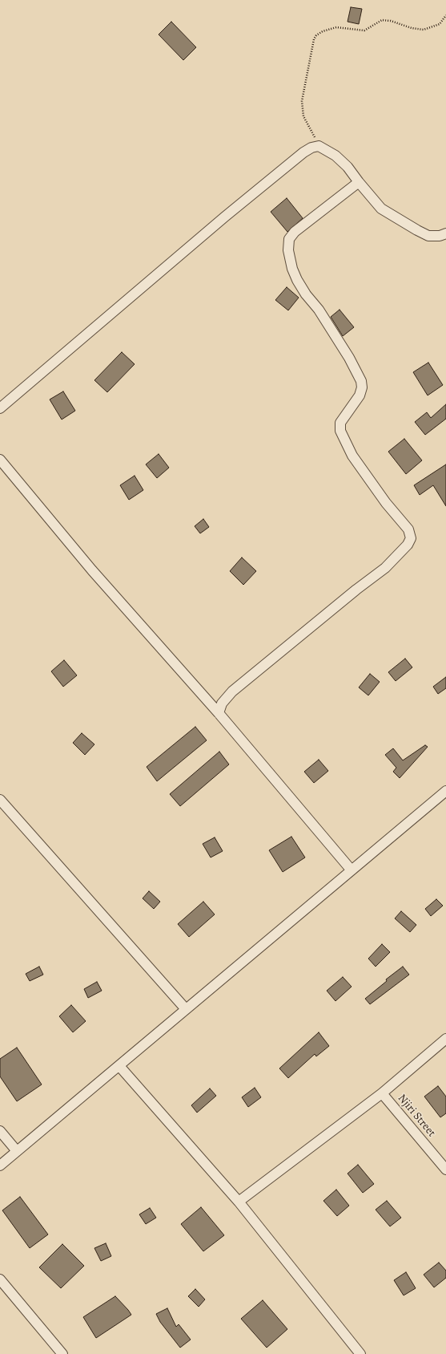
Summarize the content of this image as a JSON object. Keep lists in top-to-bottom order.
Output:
{
  "streets": {
    "street": ["Njiri Street"]
  }
}
